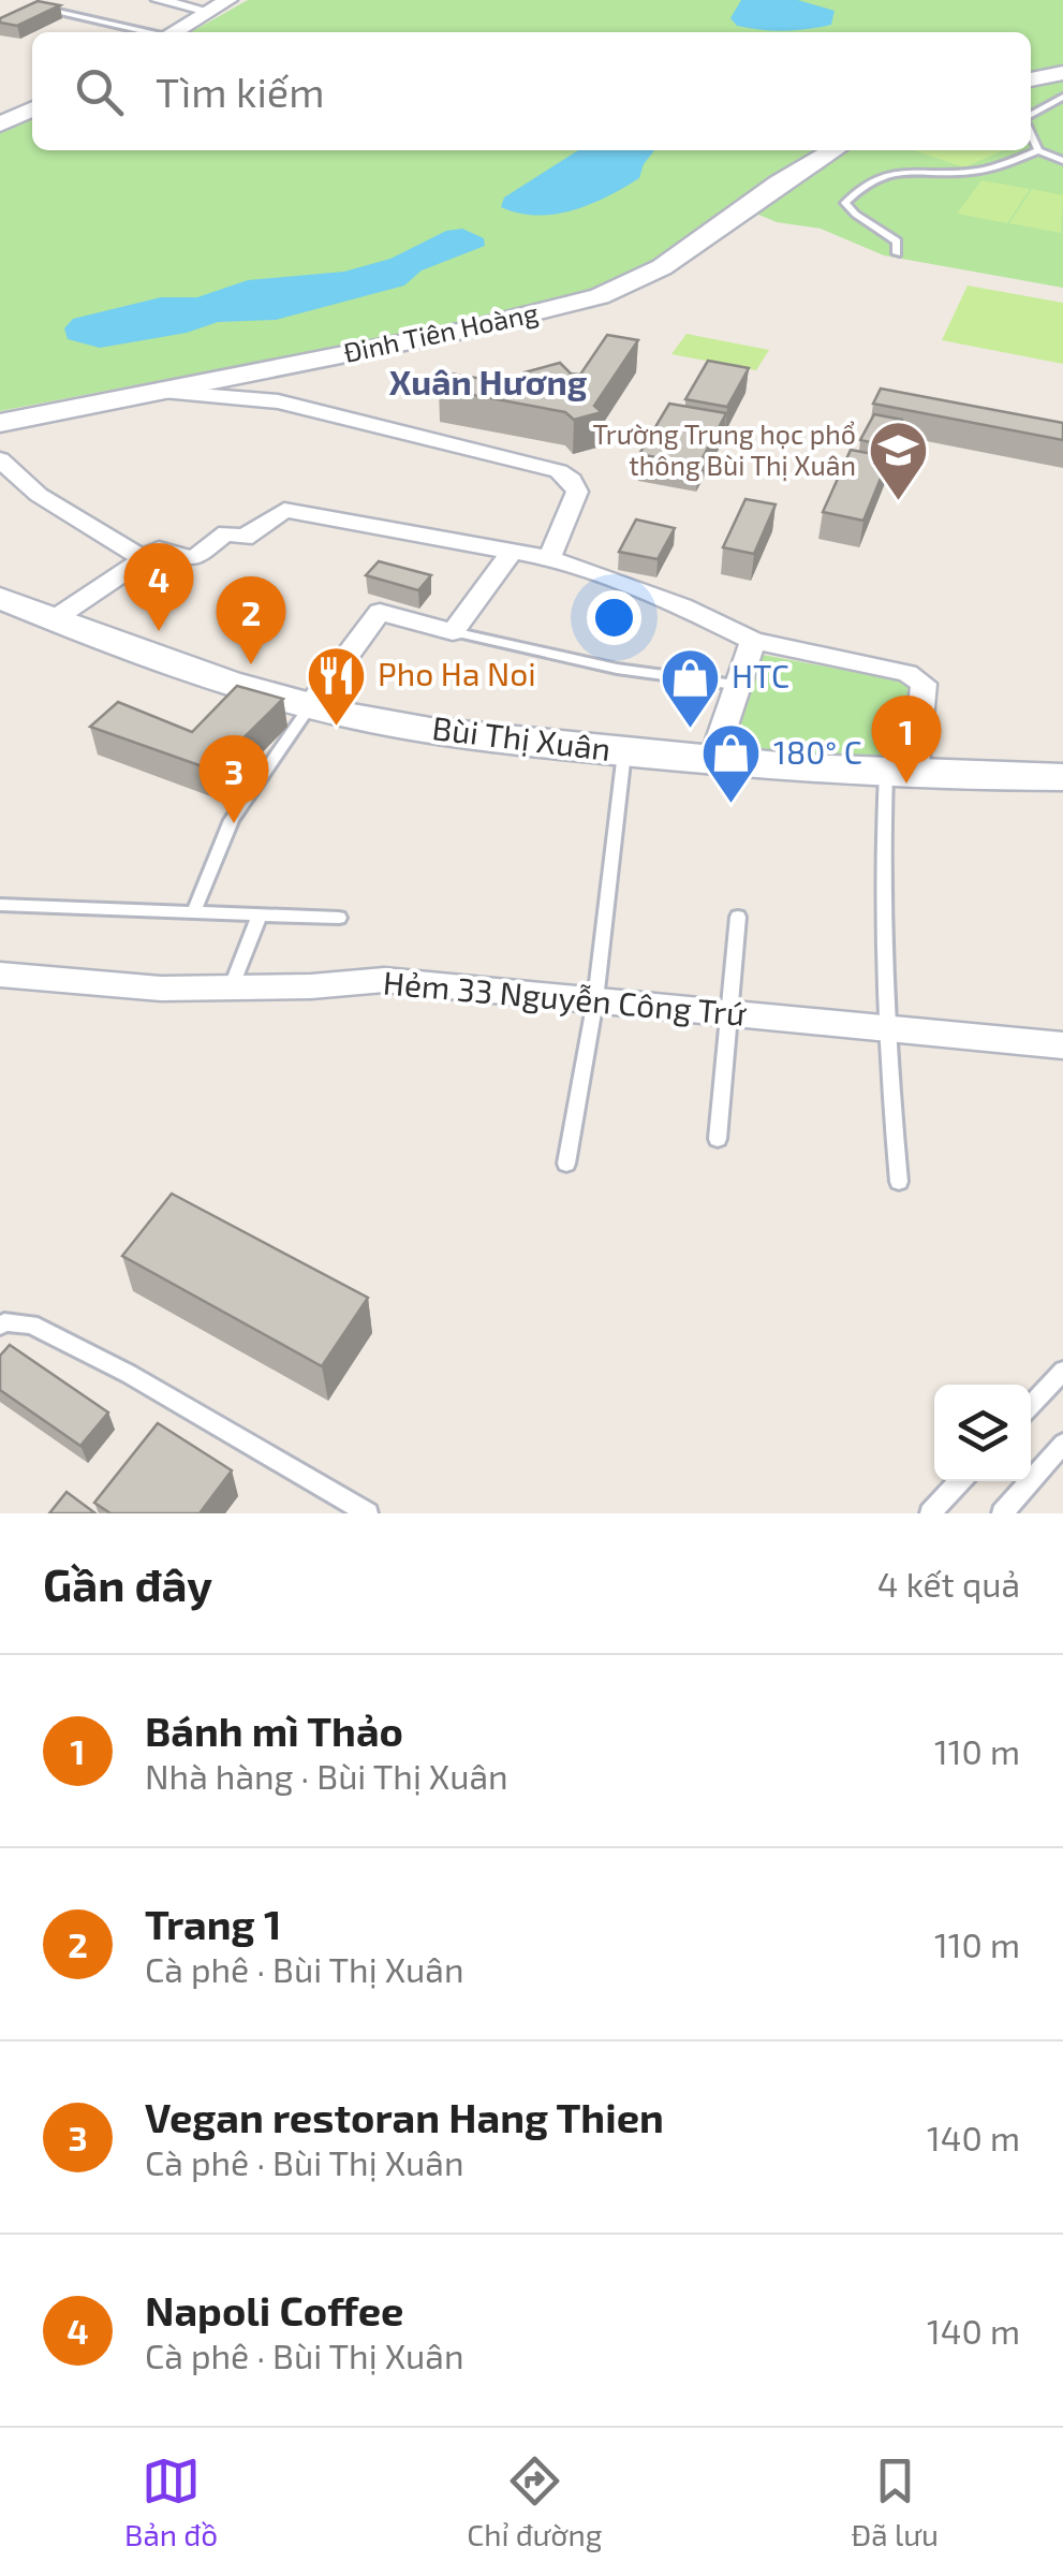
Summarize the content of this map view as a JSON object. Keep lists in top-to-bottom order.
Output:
{
  "streets": {
    "main road": ["Đinh Tiên Hoàng", "Bùi Thị Xuân"],
    "street": ["Hẻm 33 Nguyễn Công Trứ"]
  },
  "districts": ["Xuân Hương"],
  "places": {
    "school or university": ["Trường Trung học phổ thông Bùi Thị Xuân"],
    "restaurant": ["Pho Ha Noi"],
    "shop": ["HTC", "180° C"]
  },
  "page": {
    "search": "Tìm kiếm",
    "pins": [
      "4",
      "2",
      "1",
      "3"
    ],
    "heading": ["Gần đây", "4 kết quả"],
    "list": [
      {
        "mark": "1",
        "name": "Bánh mì Thảo",
        "note": "Nhà hàng · Bùi Thị Xuân",
        "value": "110 m"
      },
      {
        "mark": "2",
        "name": "Trang 1",
        "note": "Cà phê · Bùi Thị Xuân",
        "value": "110 m"
      },
      {
        "mark": "3",
        "name": "Vegan restoran Hang Thien",
        "note": "Cà phê · Bùi Thị Xuân",
        "value": "140 m"
      },
      {
        "mark": "4",
        "name": "Napoli Coffee",
        "note": "Cà phê · Bùi Thị Xuân",
        "value": "140 m"
      }
    ],
    "nav": ["Bản đồ", "Chỉ đường", "Đã lưu"]
  }
}
